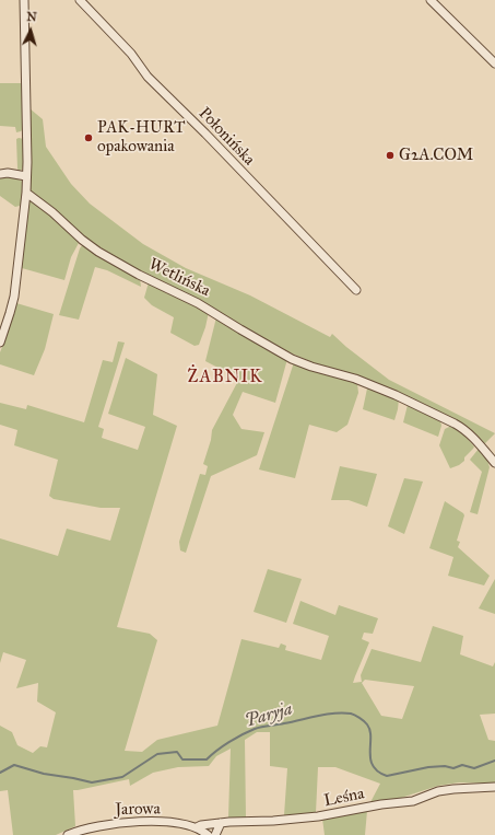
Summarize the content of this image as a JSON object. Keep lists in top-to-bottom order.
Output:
{
  "streets": {
    "street": [
      "Połonińska",
      "Wetlińska",
      "Leśna",
      "Jarowa"
    ]
  },
  "crossings": [
    ["Leśna", "Jarowa"]
  ],
  "districts": ["ŻABNIK"],
  "water": ["Paryja"],
  "places": ["PAK-HURT opakowania", "G2A.COM"],
  "north": "top"
}
